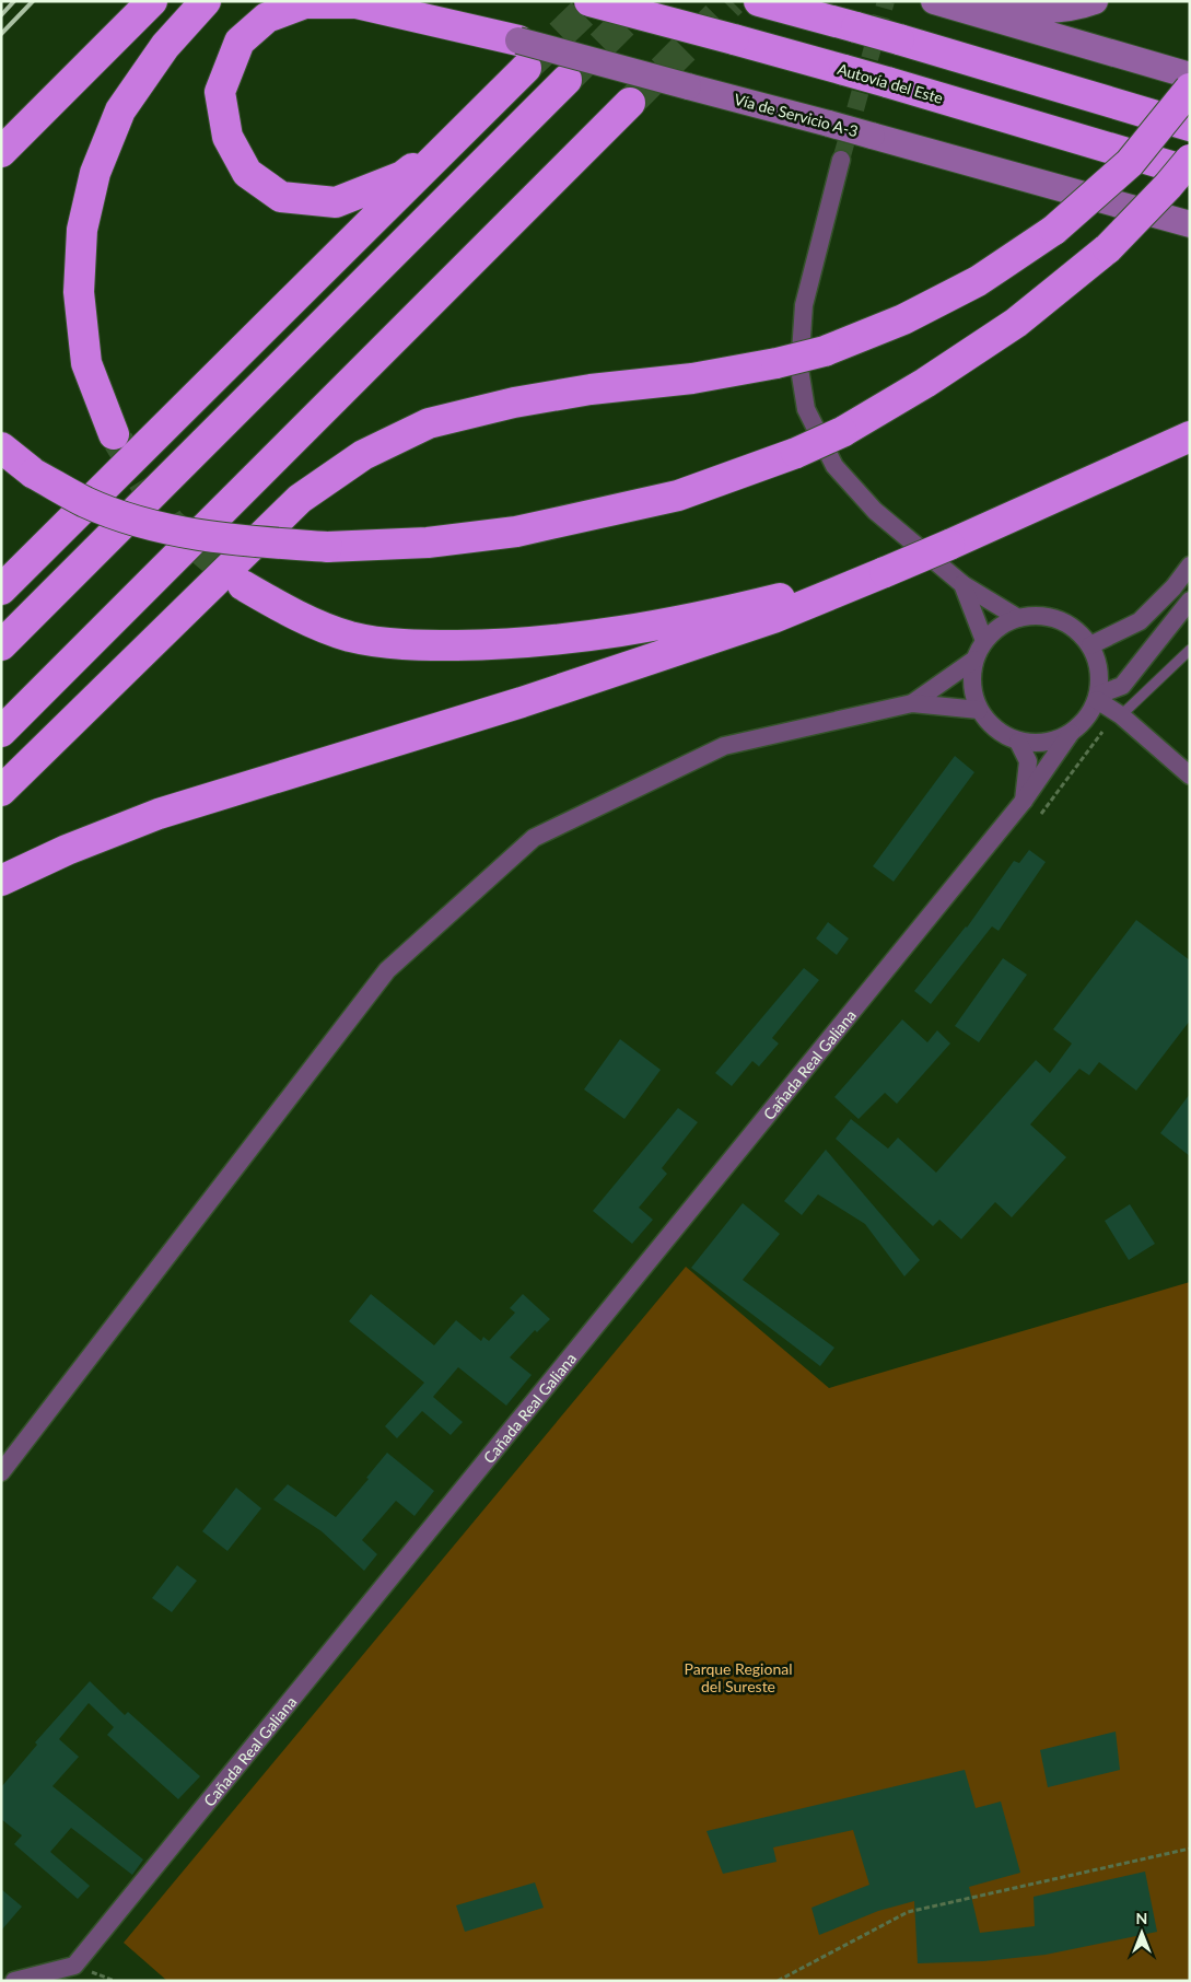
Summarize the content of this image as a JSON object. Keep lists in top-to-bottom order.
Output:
{
  "streets": {
    "highway": ["Autovía del Este"],
    "main road": ["Vía de Servicio A-3"],
    "street": ["Cañada Real Galiana"]
  },
  "parks": ["Parque Regional del Sureste"],
  "north": "top"
}
